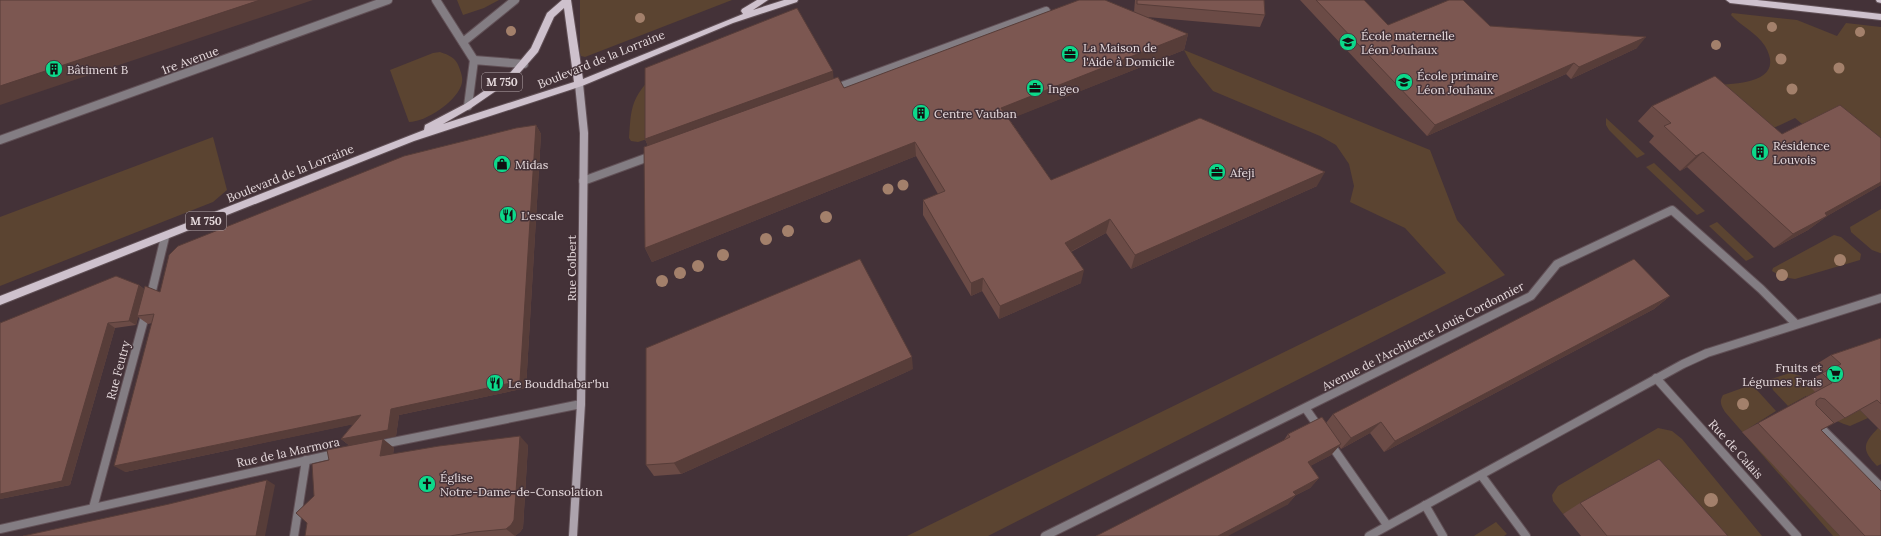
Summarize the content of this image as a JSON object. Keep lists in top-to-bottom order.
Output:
{
  "streets": {
    "main road": ["Boulevard de la Lorraine", "M 750", "Rue Colbert"],
    "street": [
      "1re Avenue",
      "Avenue de l'Architecte Louis Cordonnier",
      "Rue Feutry",
      "Rue de Calais",
      "Rue de la Marmora"
    ]
  },
  "crossings": [
    ["Boulevard de la Lorraine", "Rue Colbert"],
    ["Boulevard de la Lorraine", "Rue Feutry"],
    ["Rue Feutry", "Rue de la Marmora"]
  ],
  "places": {
    "school or university": ["École maternelle Léon Jouhaux", "École primaire Léon Jouhaux"],
    "office": ["La Maison de l'Aide à Domicile", "Ingeo", "Afeji"],
    "building": ["Bâtiment B", "Centre Vauban", "Résidence Louvois"],
    "shop": ["Midas"],
    "restaurant": ["L'escale", "Le Bouddhabar'bu"],
    "supermarket": ["Fruits et Légumes Frais"],
    "church": ["Église Notre-Dame-de-Consolation"]
  }
}
